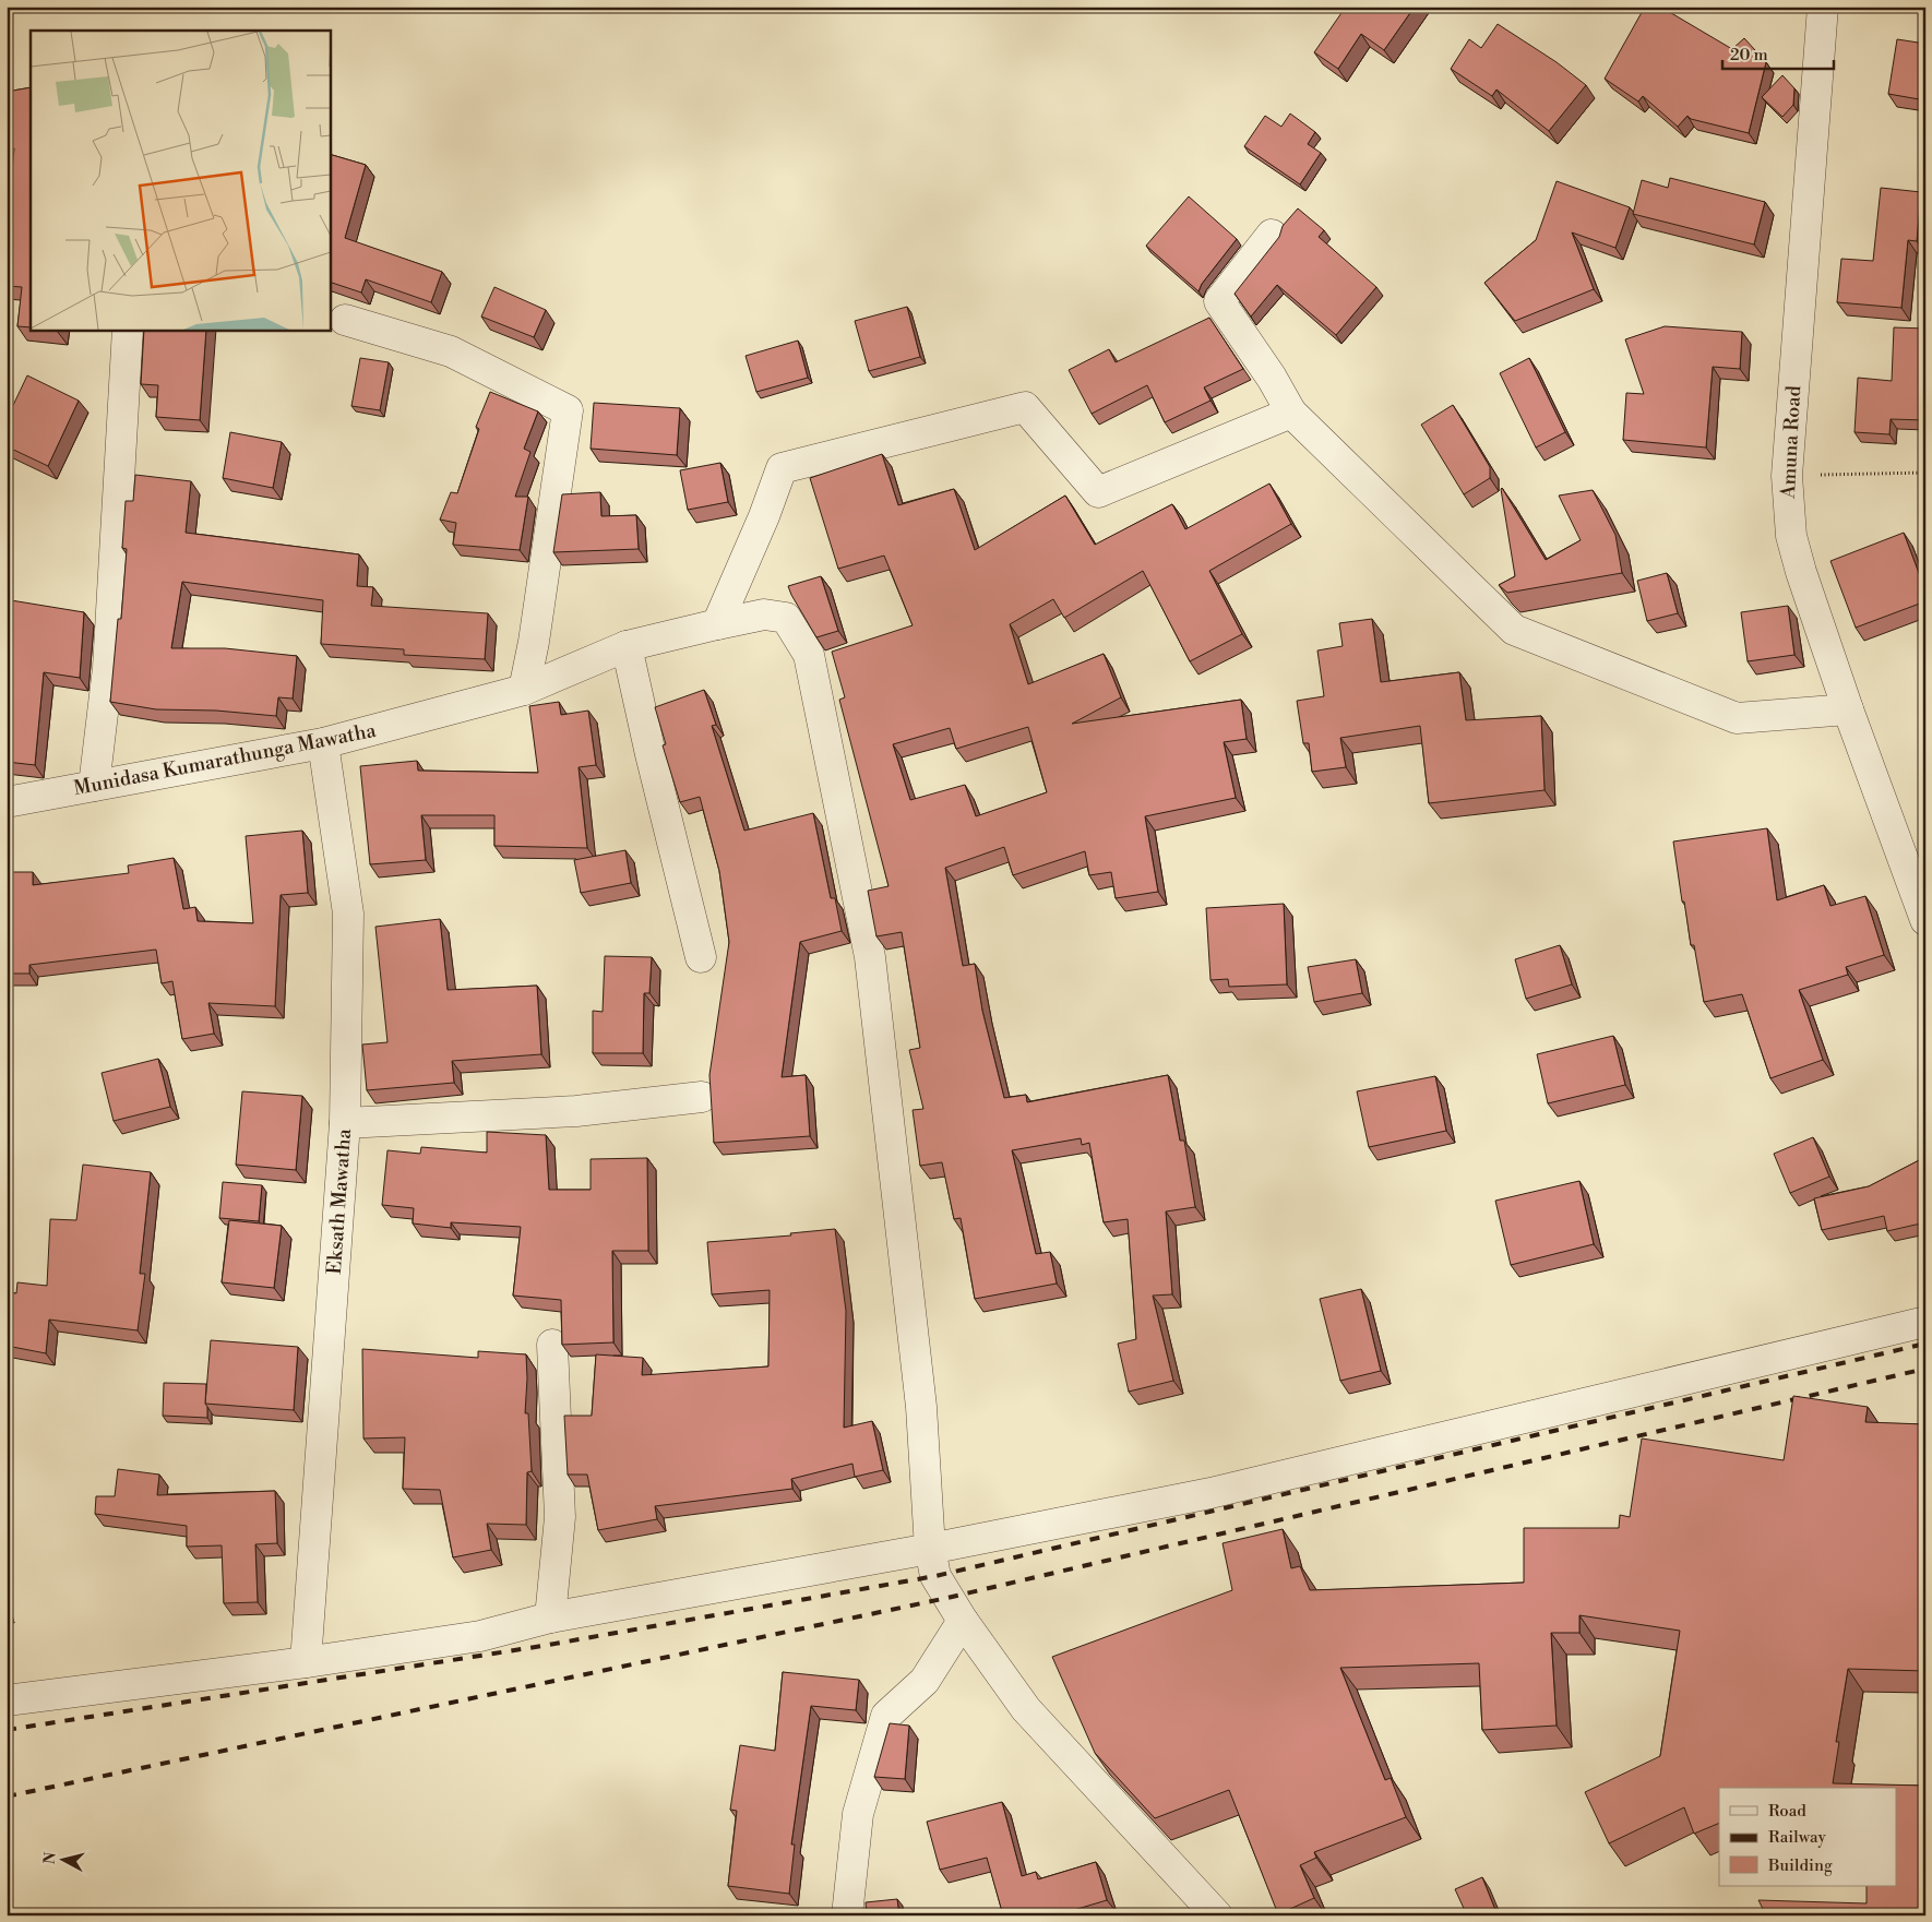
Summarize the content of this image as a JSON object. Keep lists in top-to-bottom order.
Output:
{
  "streets": {
    "street": ["Amuna Road", "Munidasa Kumarathunga Mawatha", "Eksath Mawatha"]
  },
  "crossings": [
    ["Munidasa Kumarathunga Mawatha", "Eksath Mawatha"]
  ],
  "legend": ["Road", "Railway", "Building"],
  "scale_bar": "20 m",
  "north": "left"
}
